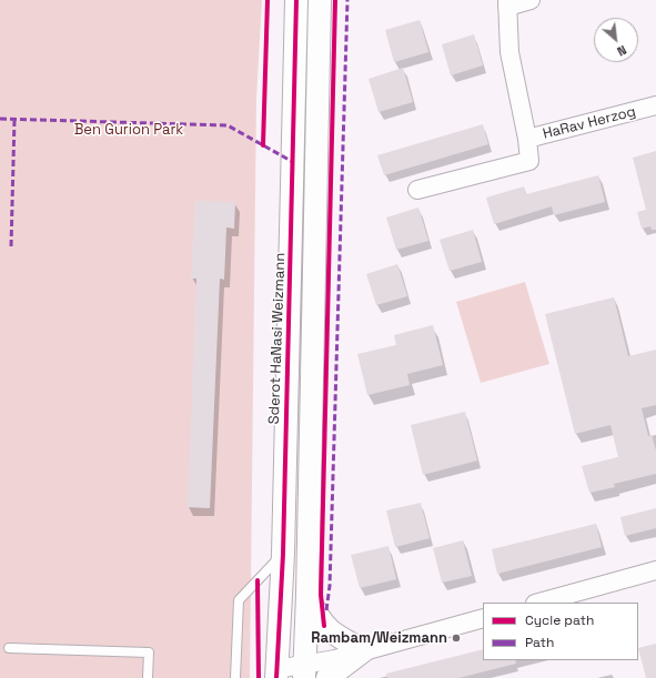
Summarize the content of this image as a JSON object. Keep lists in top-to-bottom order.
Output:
{
  "streets": {
    "street": ["HaRav Herzog", "Sderot HaNasi Weizmann"]
  },
  "parks": ["Ben Gurion Park"],
  "places": ["Rambam/Weizmann"],
  "legend": ["Cycle path", "Path"],
  "north": "bottom right"
}
